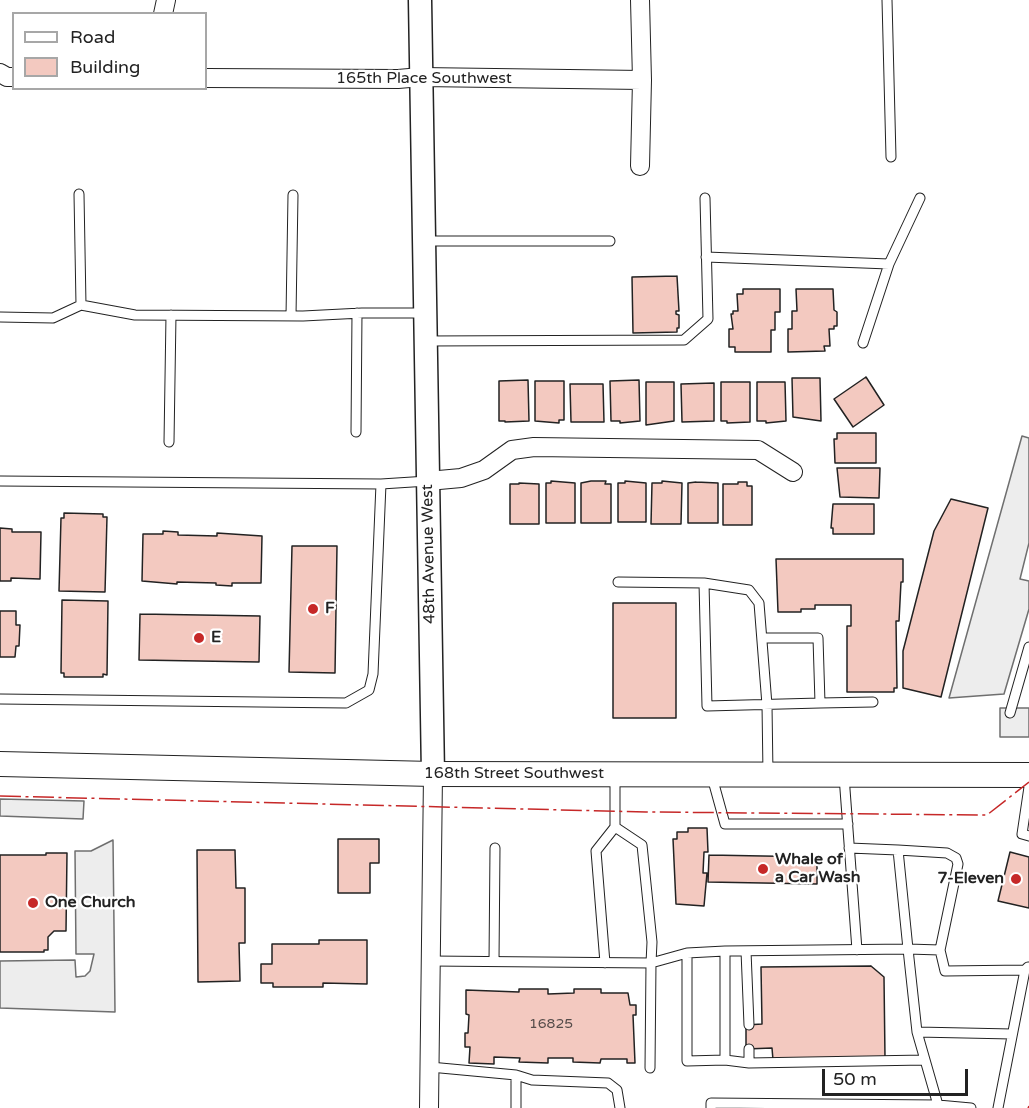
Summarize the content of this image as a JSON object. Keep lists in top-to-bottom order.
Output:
{
  "streets": {
    "main road": ["168th Street Southwest"],
    "street": ["165th Place Southwest", "48th Avenue West"]
  },
  "crossings": [
    ["165th Place Southwest", "48th Avenue West"],
    ["48th Avenue West", "168th Street Southwest"]
  ],
  "places": [
    "F",
    "E",
    "Whale of a Car Wash",
    "7-Eleven",
    "One Church"
  ],
  "house_numbers": ["16825"],
  "legend": ["Road", "Building"],
  "scale_bar": "50 m"
}
